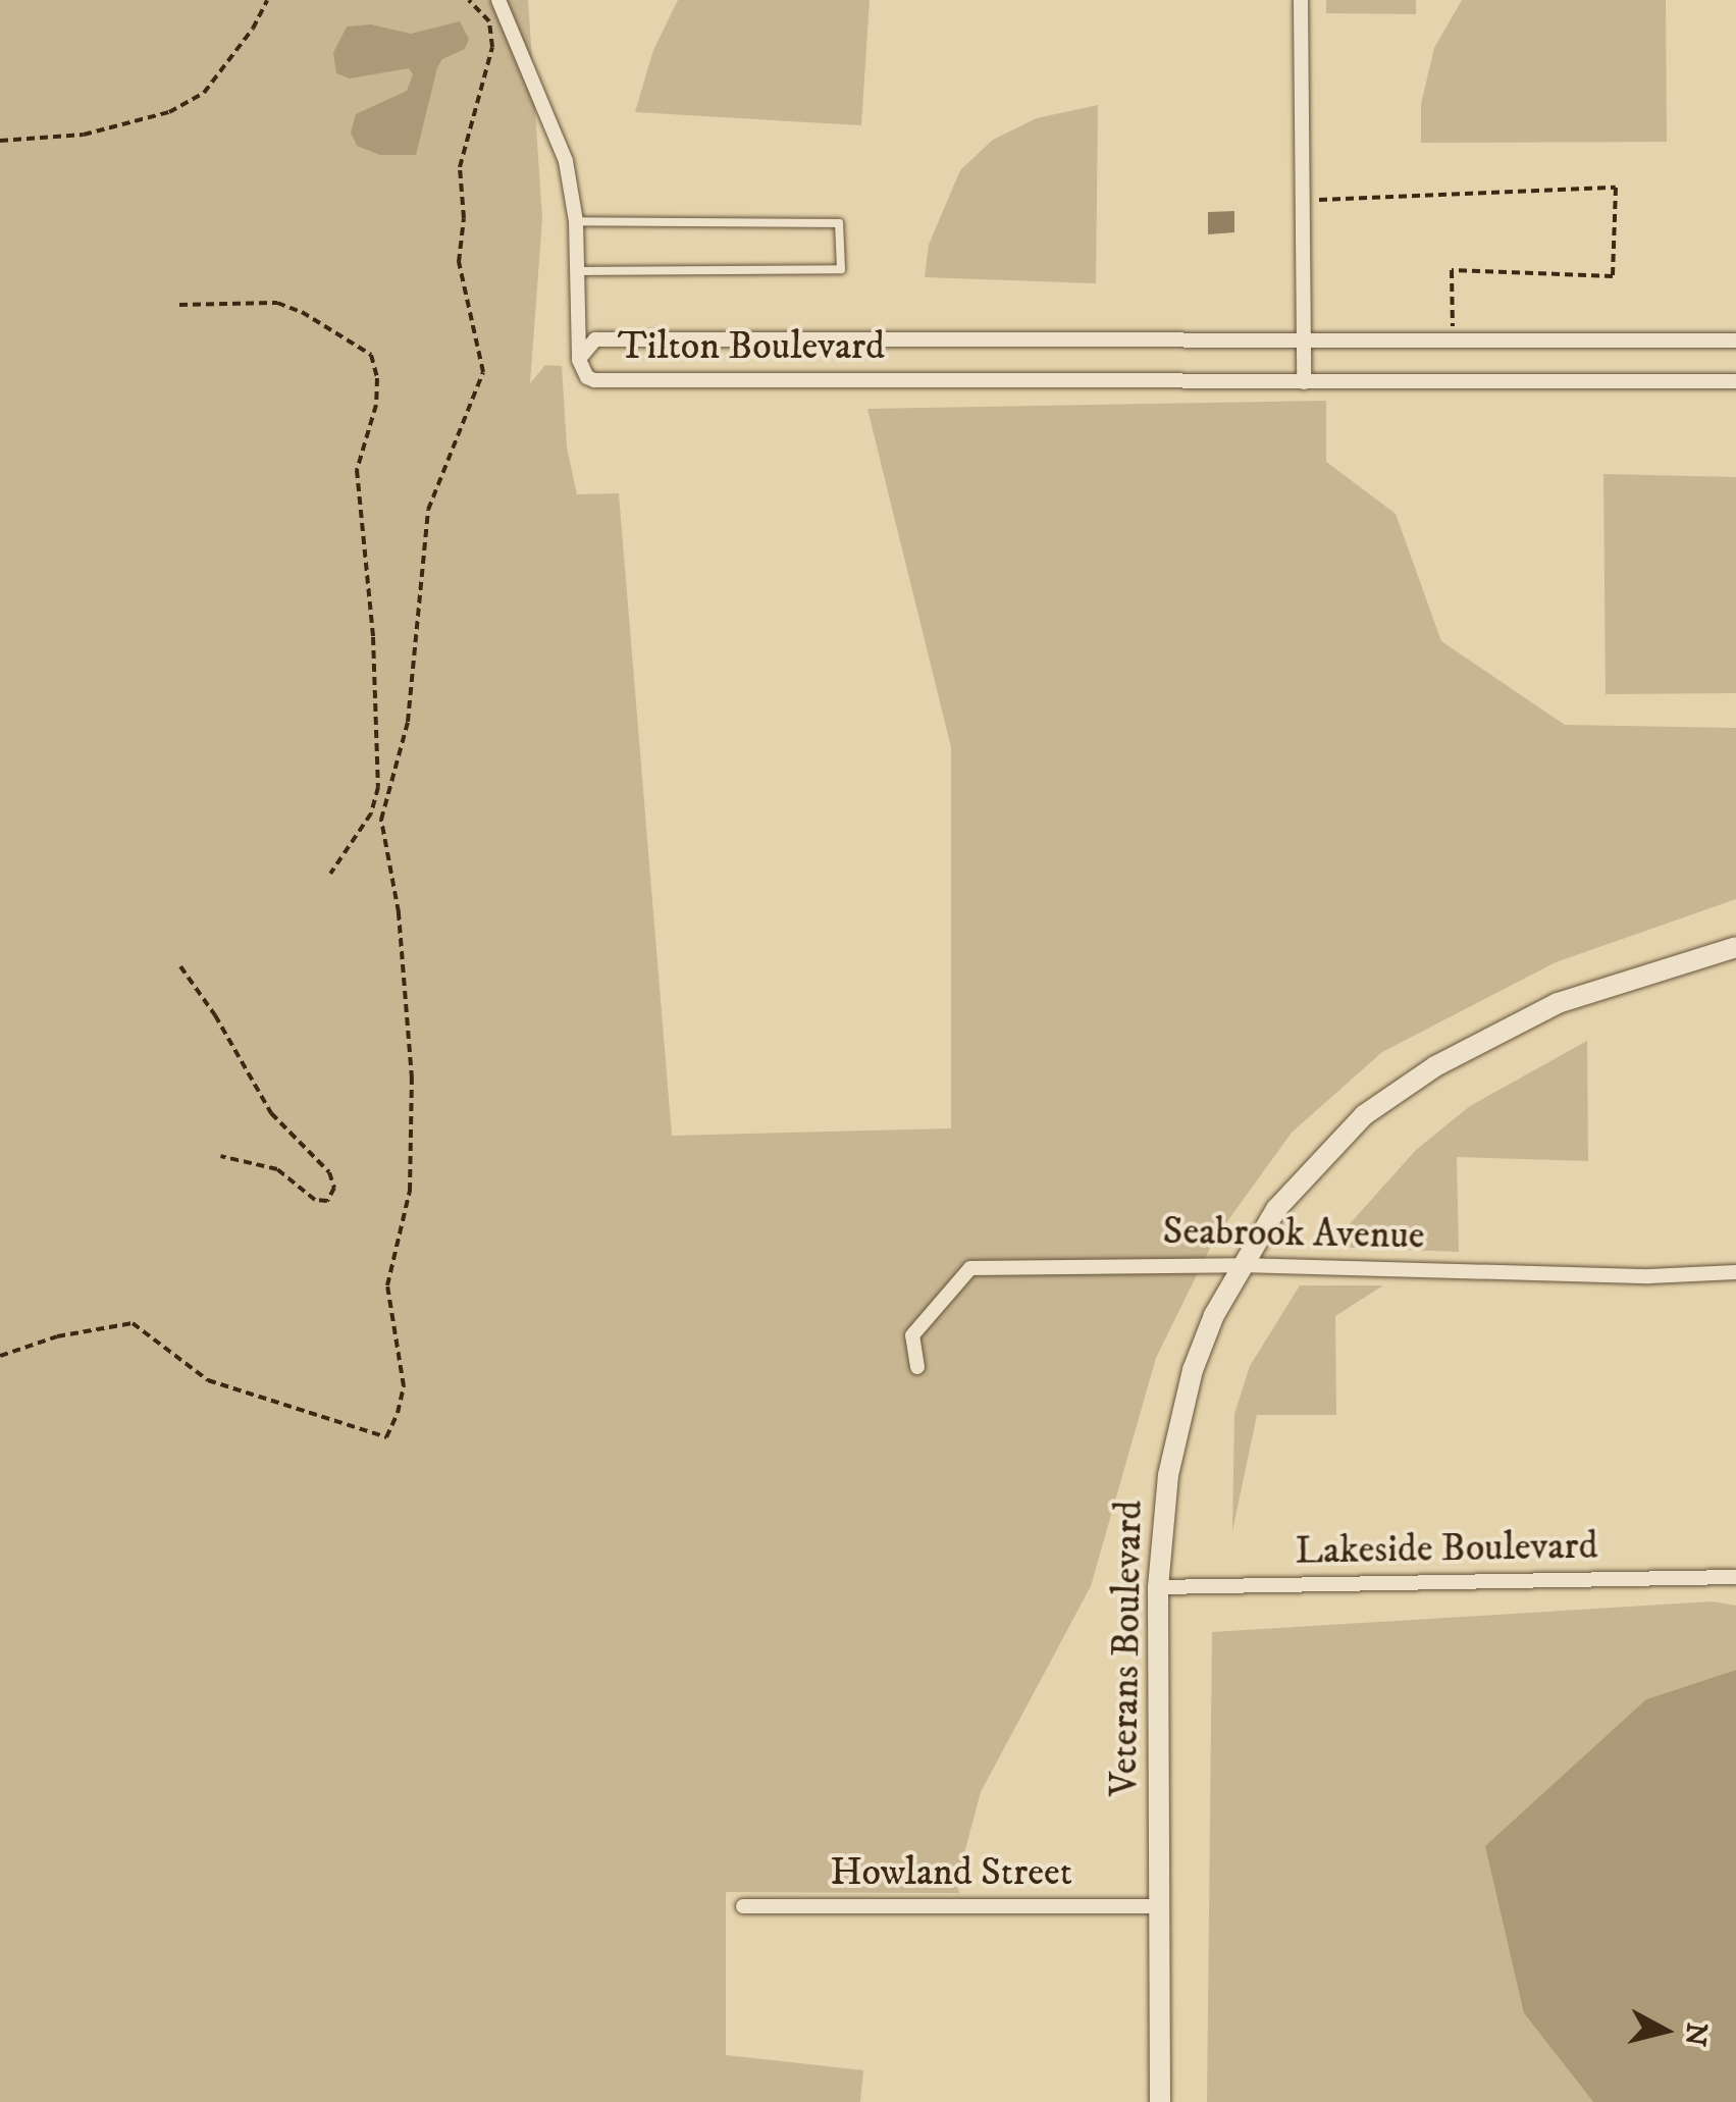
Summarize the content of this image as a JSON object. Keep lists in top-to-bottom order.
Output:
{
  "streets": {
    "main road": ["Veterans Boulevard"],
    "street": [
      "Tilton Boulevard",
      "Seabrook Avenue",
      "Lakeside Boulevard",
      "Howland Street"
    ]
  },
  "crossings": [
    ["Seabrook Avenue", "Veterans Boulevard"],
    ["Lakeside Boulevard", "Veterans Boulevard"],
    ["Veterans Boulevard", "Howland Street"]
  ],
  "north": "right"
}
